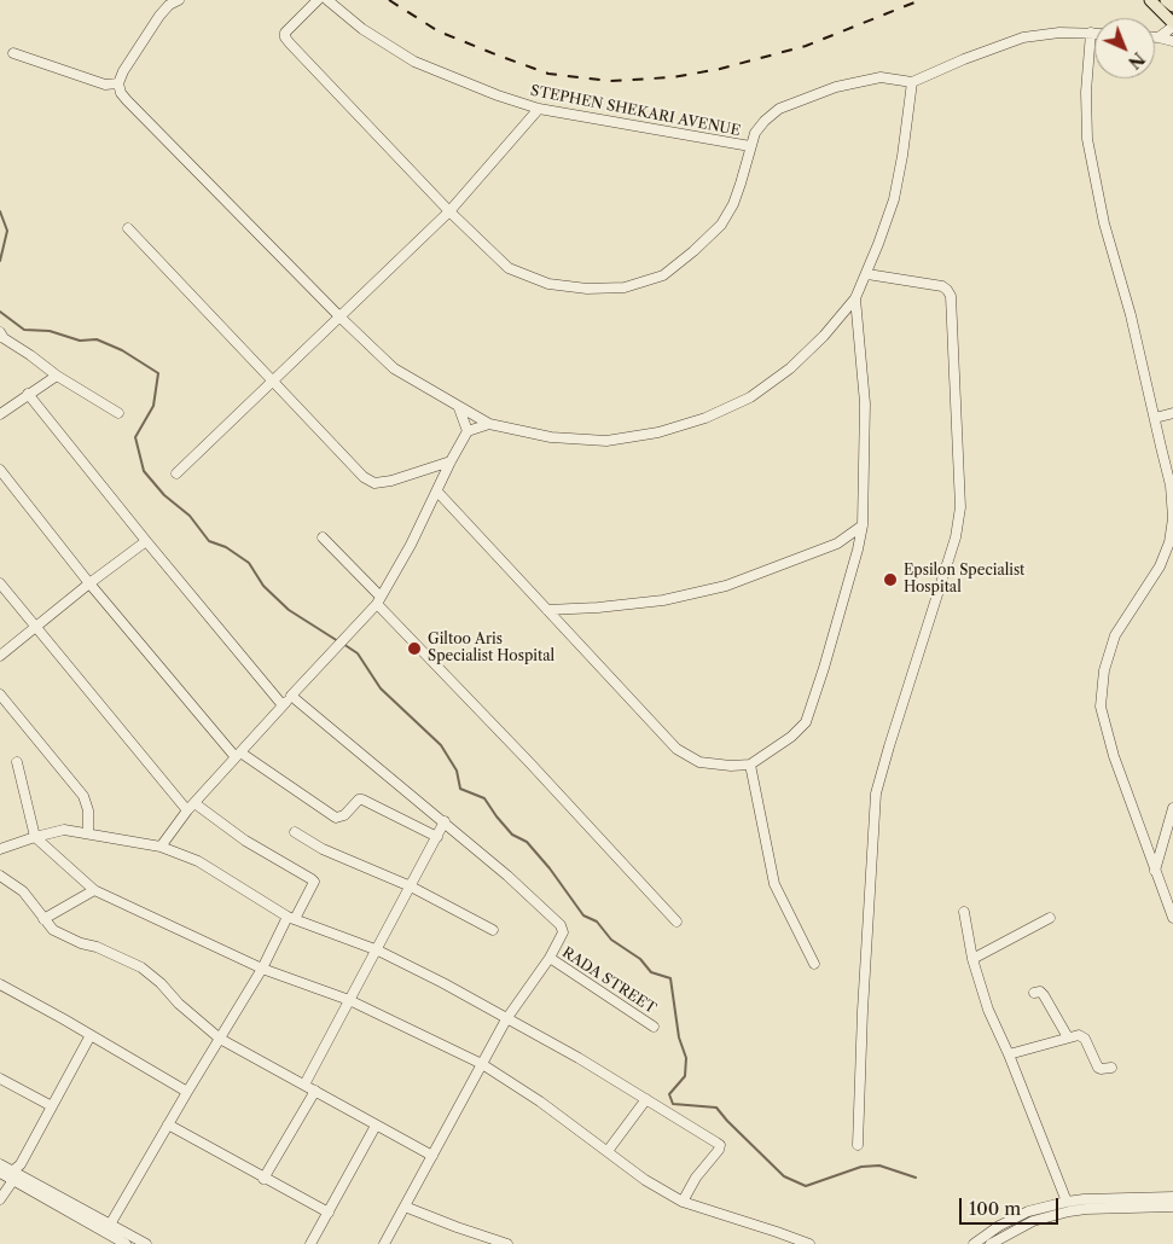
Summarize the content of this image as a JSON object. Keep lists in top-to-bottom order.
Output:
{
  "streets": {
    "street": ["STEPHEN SHEKARI AVENUE", "RADA STREET"]
  },
  "places": ["Epsilon Specialist Hospital", "Giltoo Aris Specialist Hospital"],
  "scale_bar": "100 m",
  "north": "bottom right"
}
